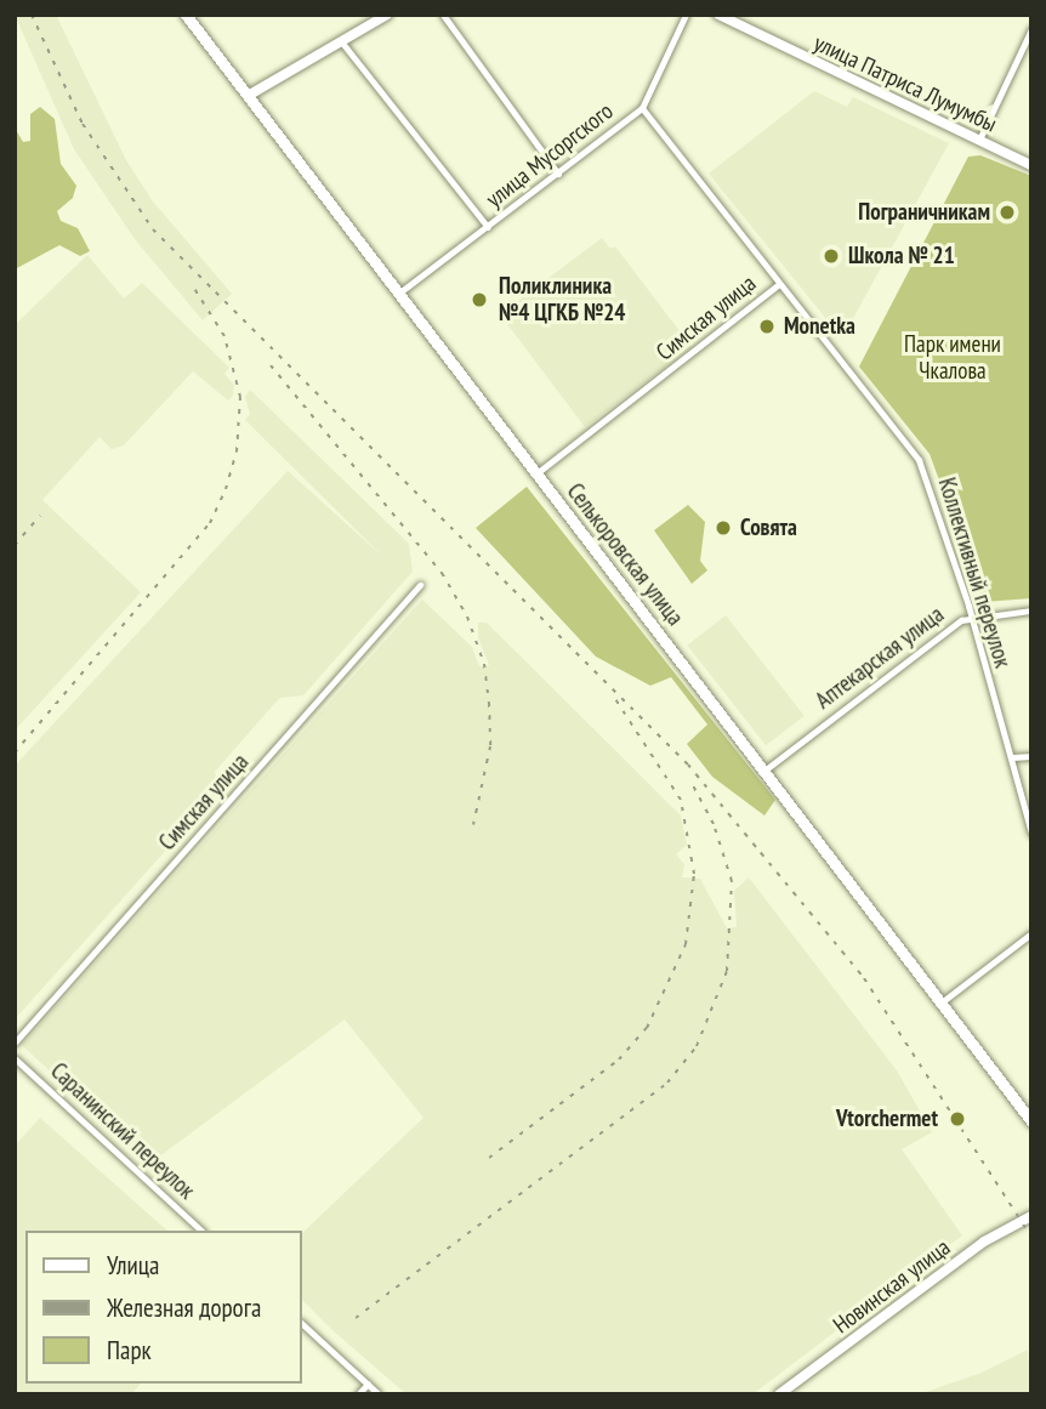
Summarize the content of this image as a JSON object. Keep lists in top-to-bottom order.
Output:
{
  "streets": {
    "main road": ["Селькоровская улица"],
    "street": [
      "улица Патриса Лумумбы",
      "улица Мусоргского",
      "Симская улица",
      "Коллективный переулок",
      "Аптекарская улица",
      "Саранинский переулок",
      "Новинская улица"
    ]
  },
  "crossings": [
    ["улица Мусоргского", "Селькоровская улица"],
    ["улица Мусоргского", "Коллективный переулок"],
    ["Симская улица", "Селькоровская улица"],
    ["Симская улица", "Коллективный переулок"],
    ["Селькоровская улица", "Аптекарская улица"],
    ["Коллективный переулок", "Аптекарская улица"]
  ],
  "parks": ["Парк имени Чкалова"],
  "places": [
    "Пограничникам",
    "Школа № 21",
    "Поликлиника №4 ЦГКБ №24",
    "Monetka",
    "Совята",
    "Vtorchermet"
  ],
  "legend": ["Улица", "Железная дорога", "Парк"]
}
